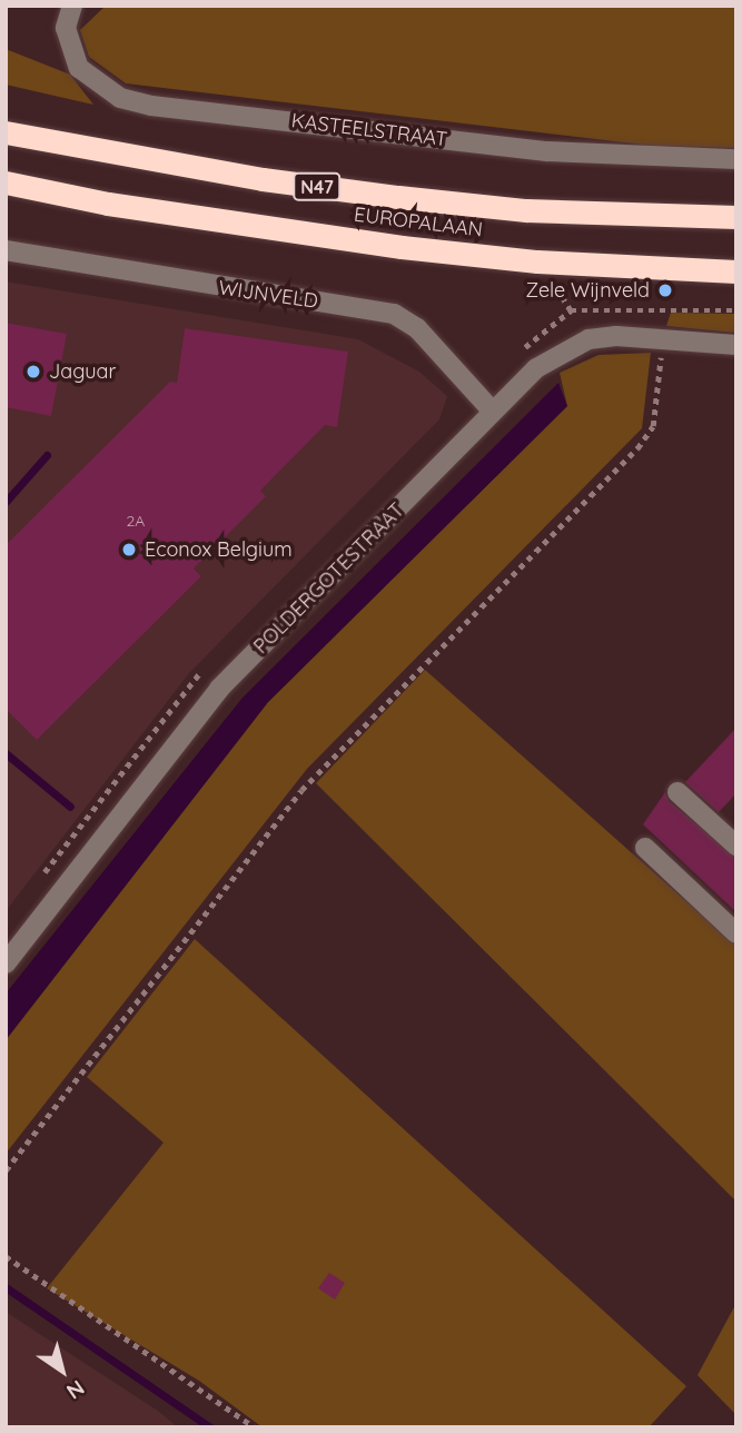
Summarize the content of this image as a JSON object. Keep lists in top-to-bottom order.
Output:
{
  "streets": {
    "highway": ["N47", "EUROPALAAN"],
    "street": ["KASTEELSTRAAT", "WIJNVELD", "POLDERGOTESTRAAT"]
  },
  "crossings": [
    ["WIJNVELD", "POLDERGOTESTRAAT"]
  ],
  "places": ["Zele Wijnveld", "Jaguar", "Econox Belgium"],
  "house_numbers": ["2A"],
  "north": "bottom right"
}
